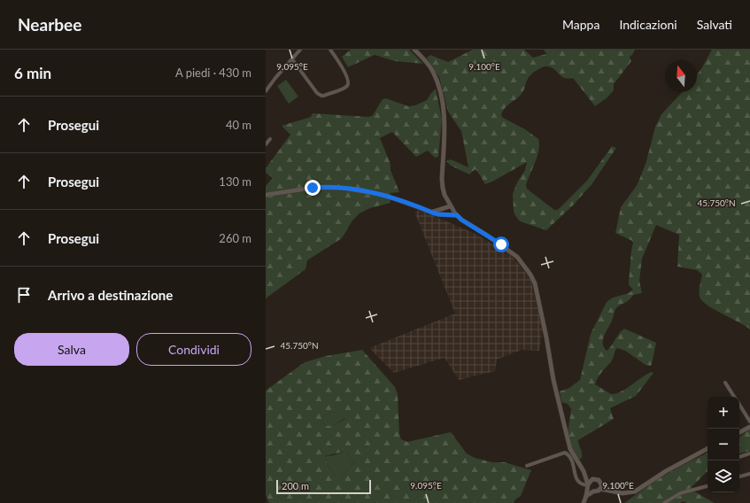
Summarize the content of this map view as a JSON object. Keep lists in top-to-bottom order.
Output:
{
  "scale_bar": "200 m",
  "north": "top",
  "page": {
    "header": "Nearbee",
    "nav": ["Mappa", "Indicazioni", "Salvati"],
    "heading": ["6 min", "A piedi · 430 m"],
    "list": [
      ["Prosegui", "40 m"],
      ["Prosegui", "130 m"],
      ["Prosegui", "260 m"],
      "Arrivo a destinazione"
    ],
    "buttons": ["Salva", "Condividi"],
    "map_buttons": ["+", "−"],
    "scale": "200 m"
  },
  "coordinates": ["9.095°E", "9.100°E", "45.750°N"]
}
